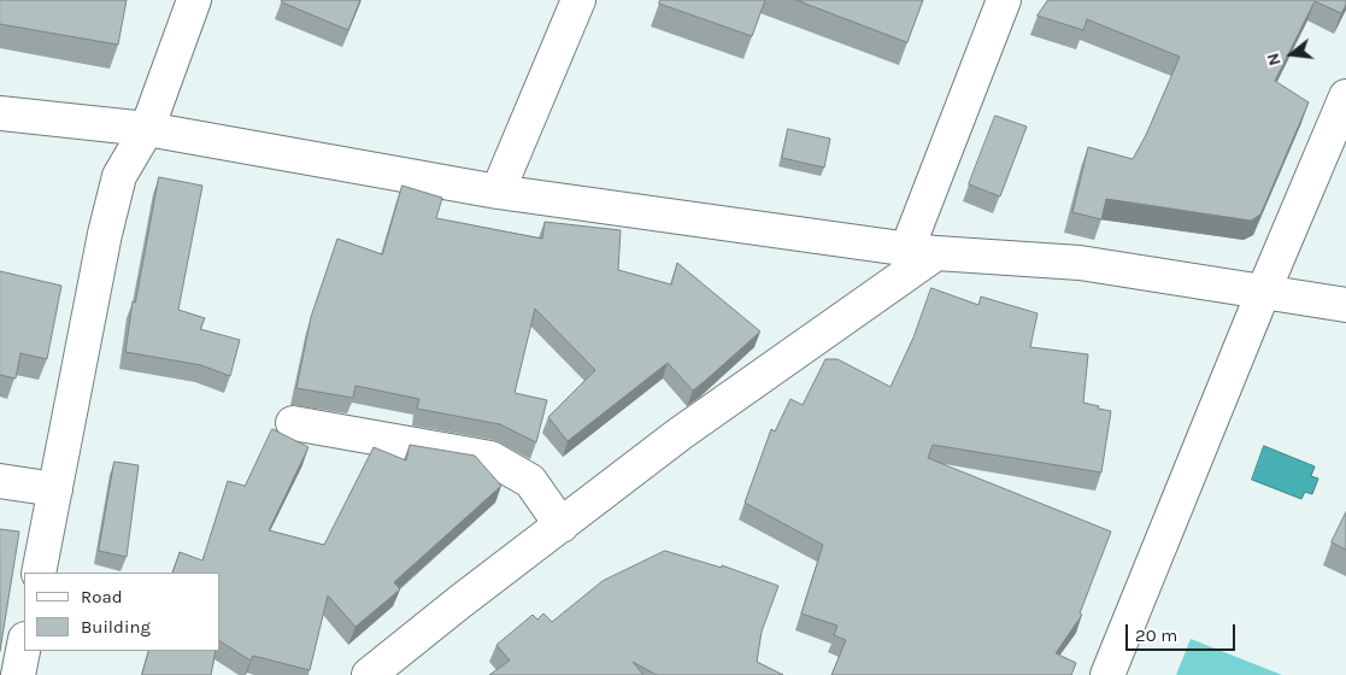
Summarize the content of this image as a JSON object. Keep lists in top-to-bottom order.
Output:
{
  "legend": ["Road", "Building"],
  "scale_bar": "20 m",
  "north": "left"
}
